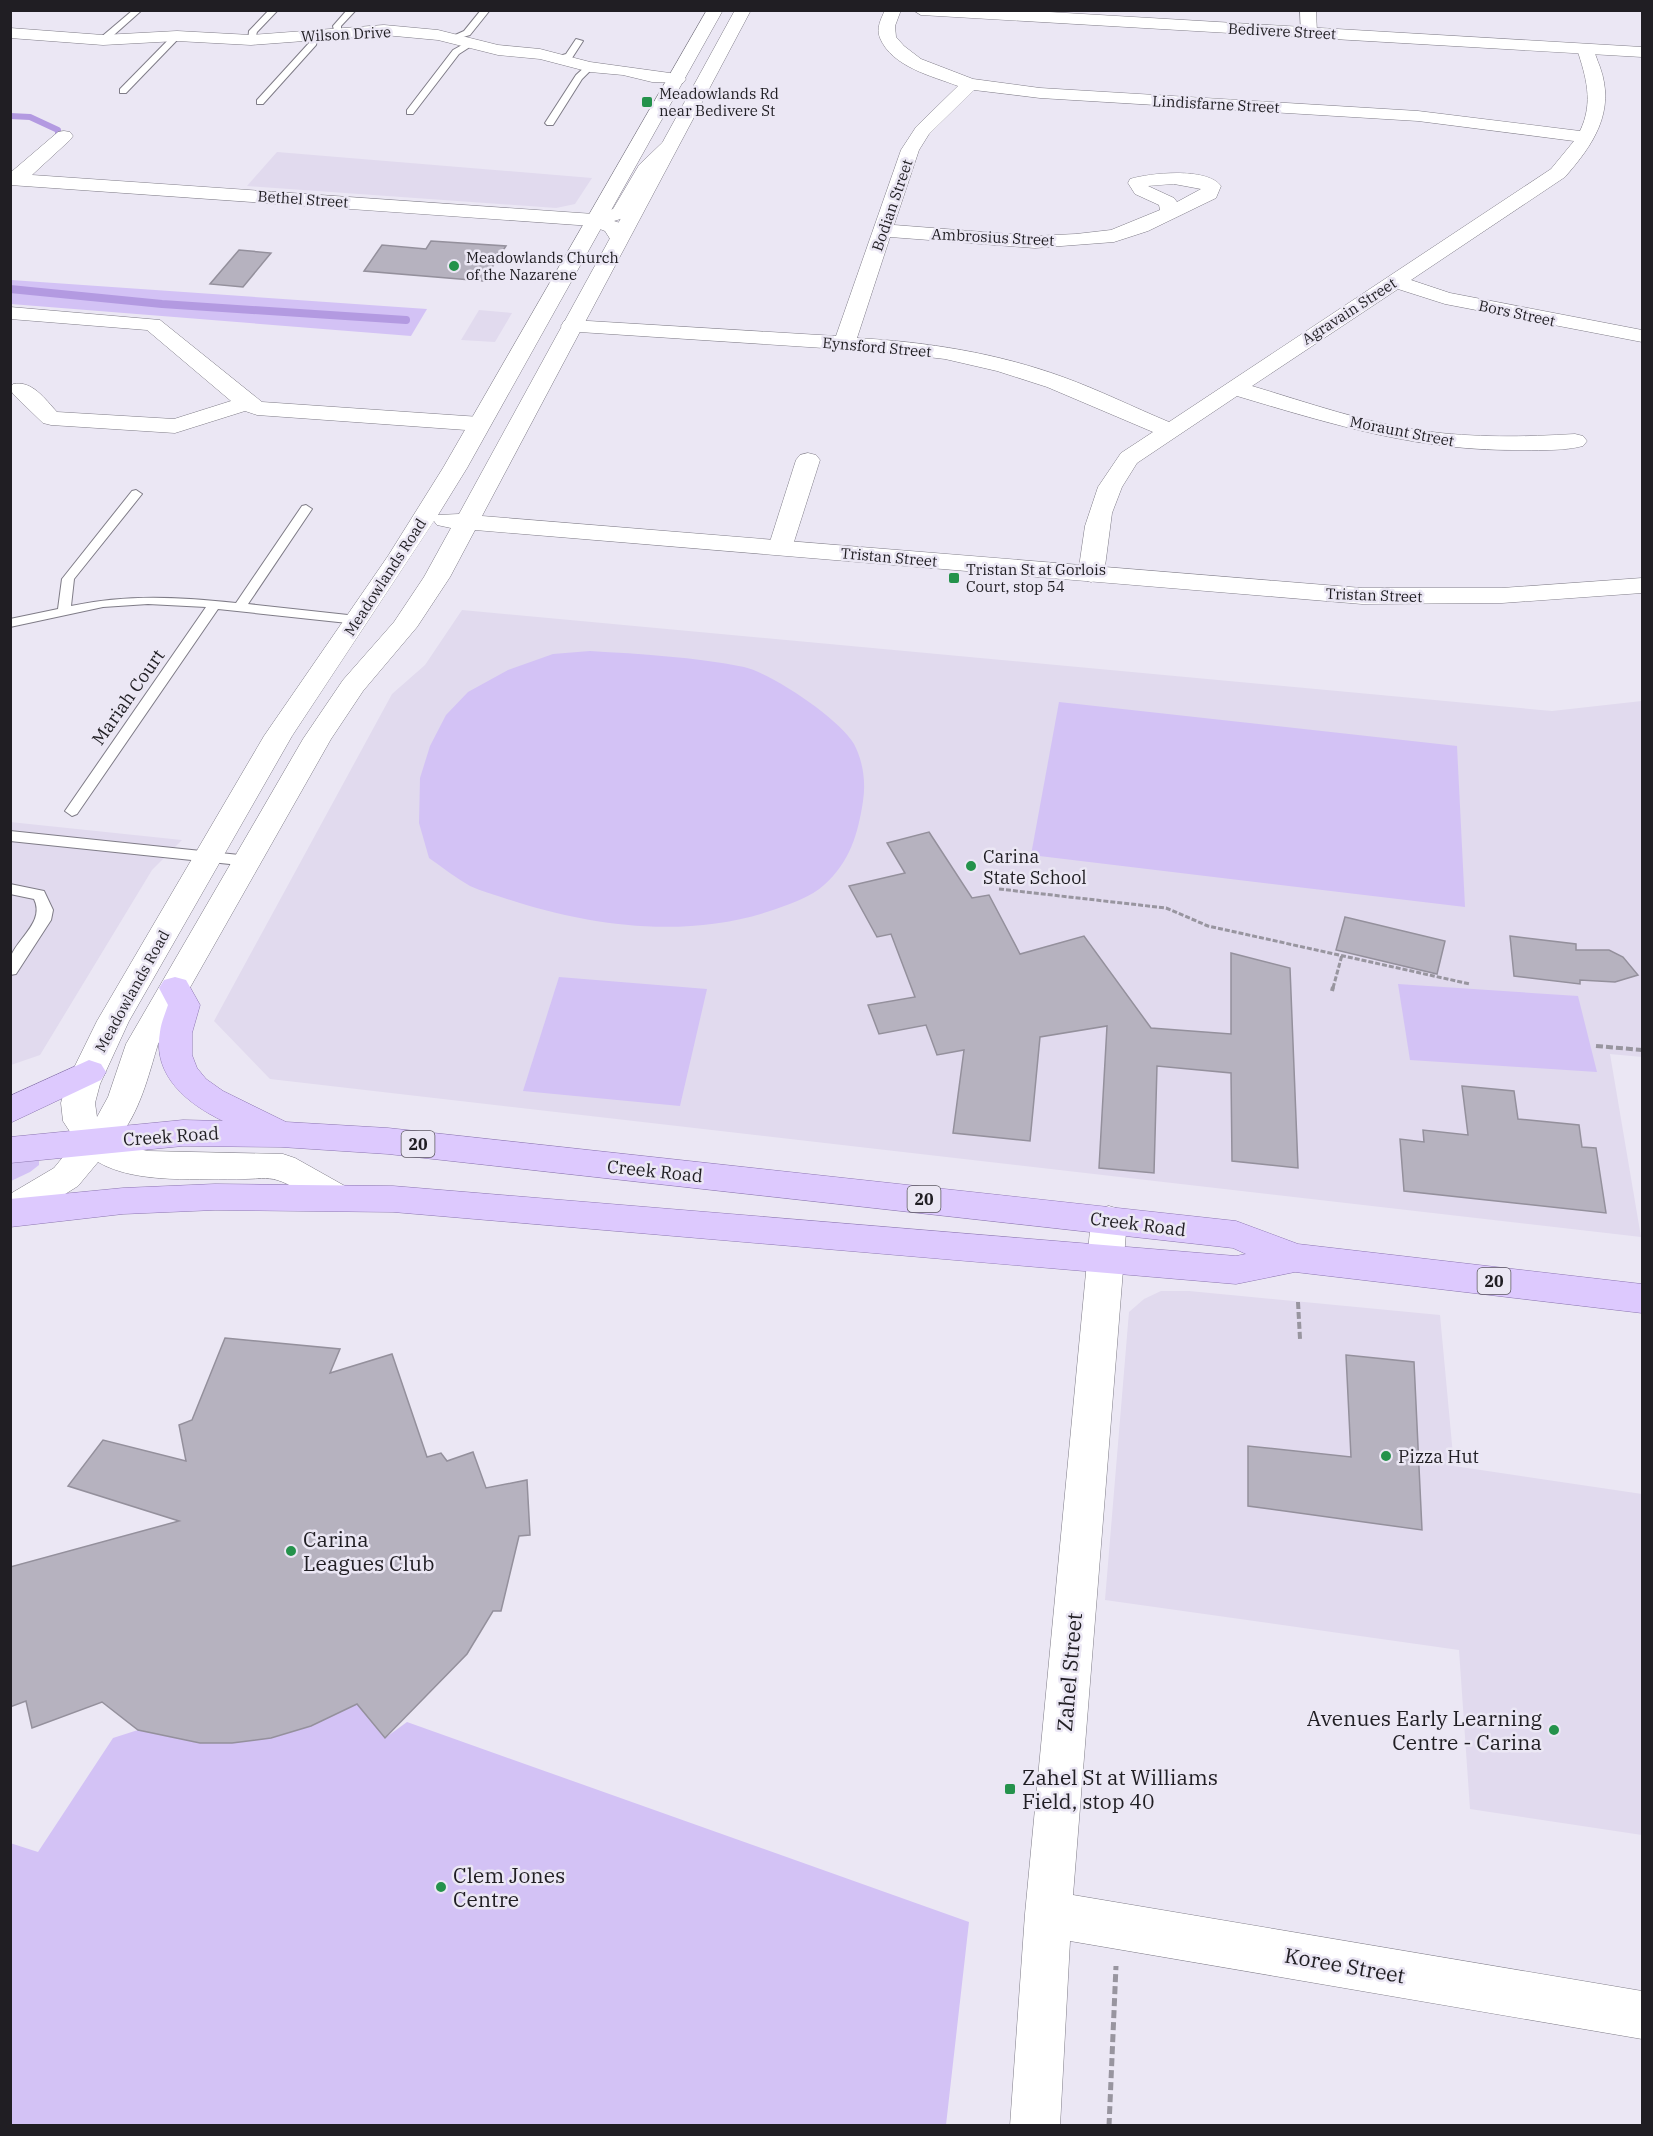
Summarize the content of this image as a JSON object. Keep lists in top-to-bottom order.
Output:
{
  "streets": {
    "main road": ["Creek Road", "20"],
    "street": [
      "Bedivere Street",
      "Wilson Drive",
      "Lindisfarne Street",
      "Bethel Street",
      "Bodian Street",
      "Ambrosius Street",
      "Agravain Street",
      "Bors Street",
      "Eynsford Street",
      "Moraunt Street",
      "Tristan Street",
      "Meadowlands Road",
      "Zahel Street",
      "Koree Street"
    ],
    "lane": ["Mariah Court"]
  },
  "crossings": [
    ["Bedivere Street", "Agravain Street"],
    ["Wilson Drive", "Meadowlands Road"],
    ["Lindisfarne Street", "Bodian Street"],
    ["Lindisfarne Street", "Agravain Street"],
    ["Bethel Street", "Meadowlands Road"],
    ["Bodian Street", "Ambrosius Street"],
    ["Bodian Street", "Eynsford Street"],
    ["Agravain Street", "Bors Street"],
    ["Agravain Street", "Eynsford Street"],
    ["Agravain Street", "Moraunt Street"],
    ["Agravain Street", "Tristan Street"],
    ["Eynsford Street", "Meadowlands Road"],
    ["Tristan Street", "Meadowlands Road"],
    ["Meadowlands Road", "Creek Road"],
    ["Creek Road", "Zahel Street"],
    ["Zahel Street", "Koree Street"]
  ],
  "places": {
    "transit": ["Meadowlands Rd near Bedivere St", "Tristan St at Gorlois Court, stop 54", "Zahel St at Williams Field, stop 40"],
    "other": [
      "Meadowlands Church of the Nazarene",
      "Carina State School",
      "Pizza Hut",
      "Carina Leagues Club",
      "Avenues Early Learning Centre - Carina",
      "Clem Jones Centre"
    ]
  }
}
